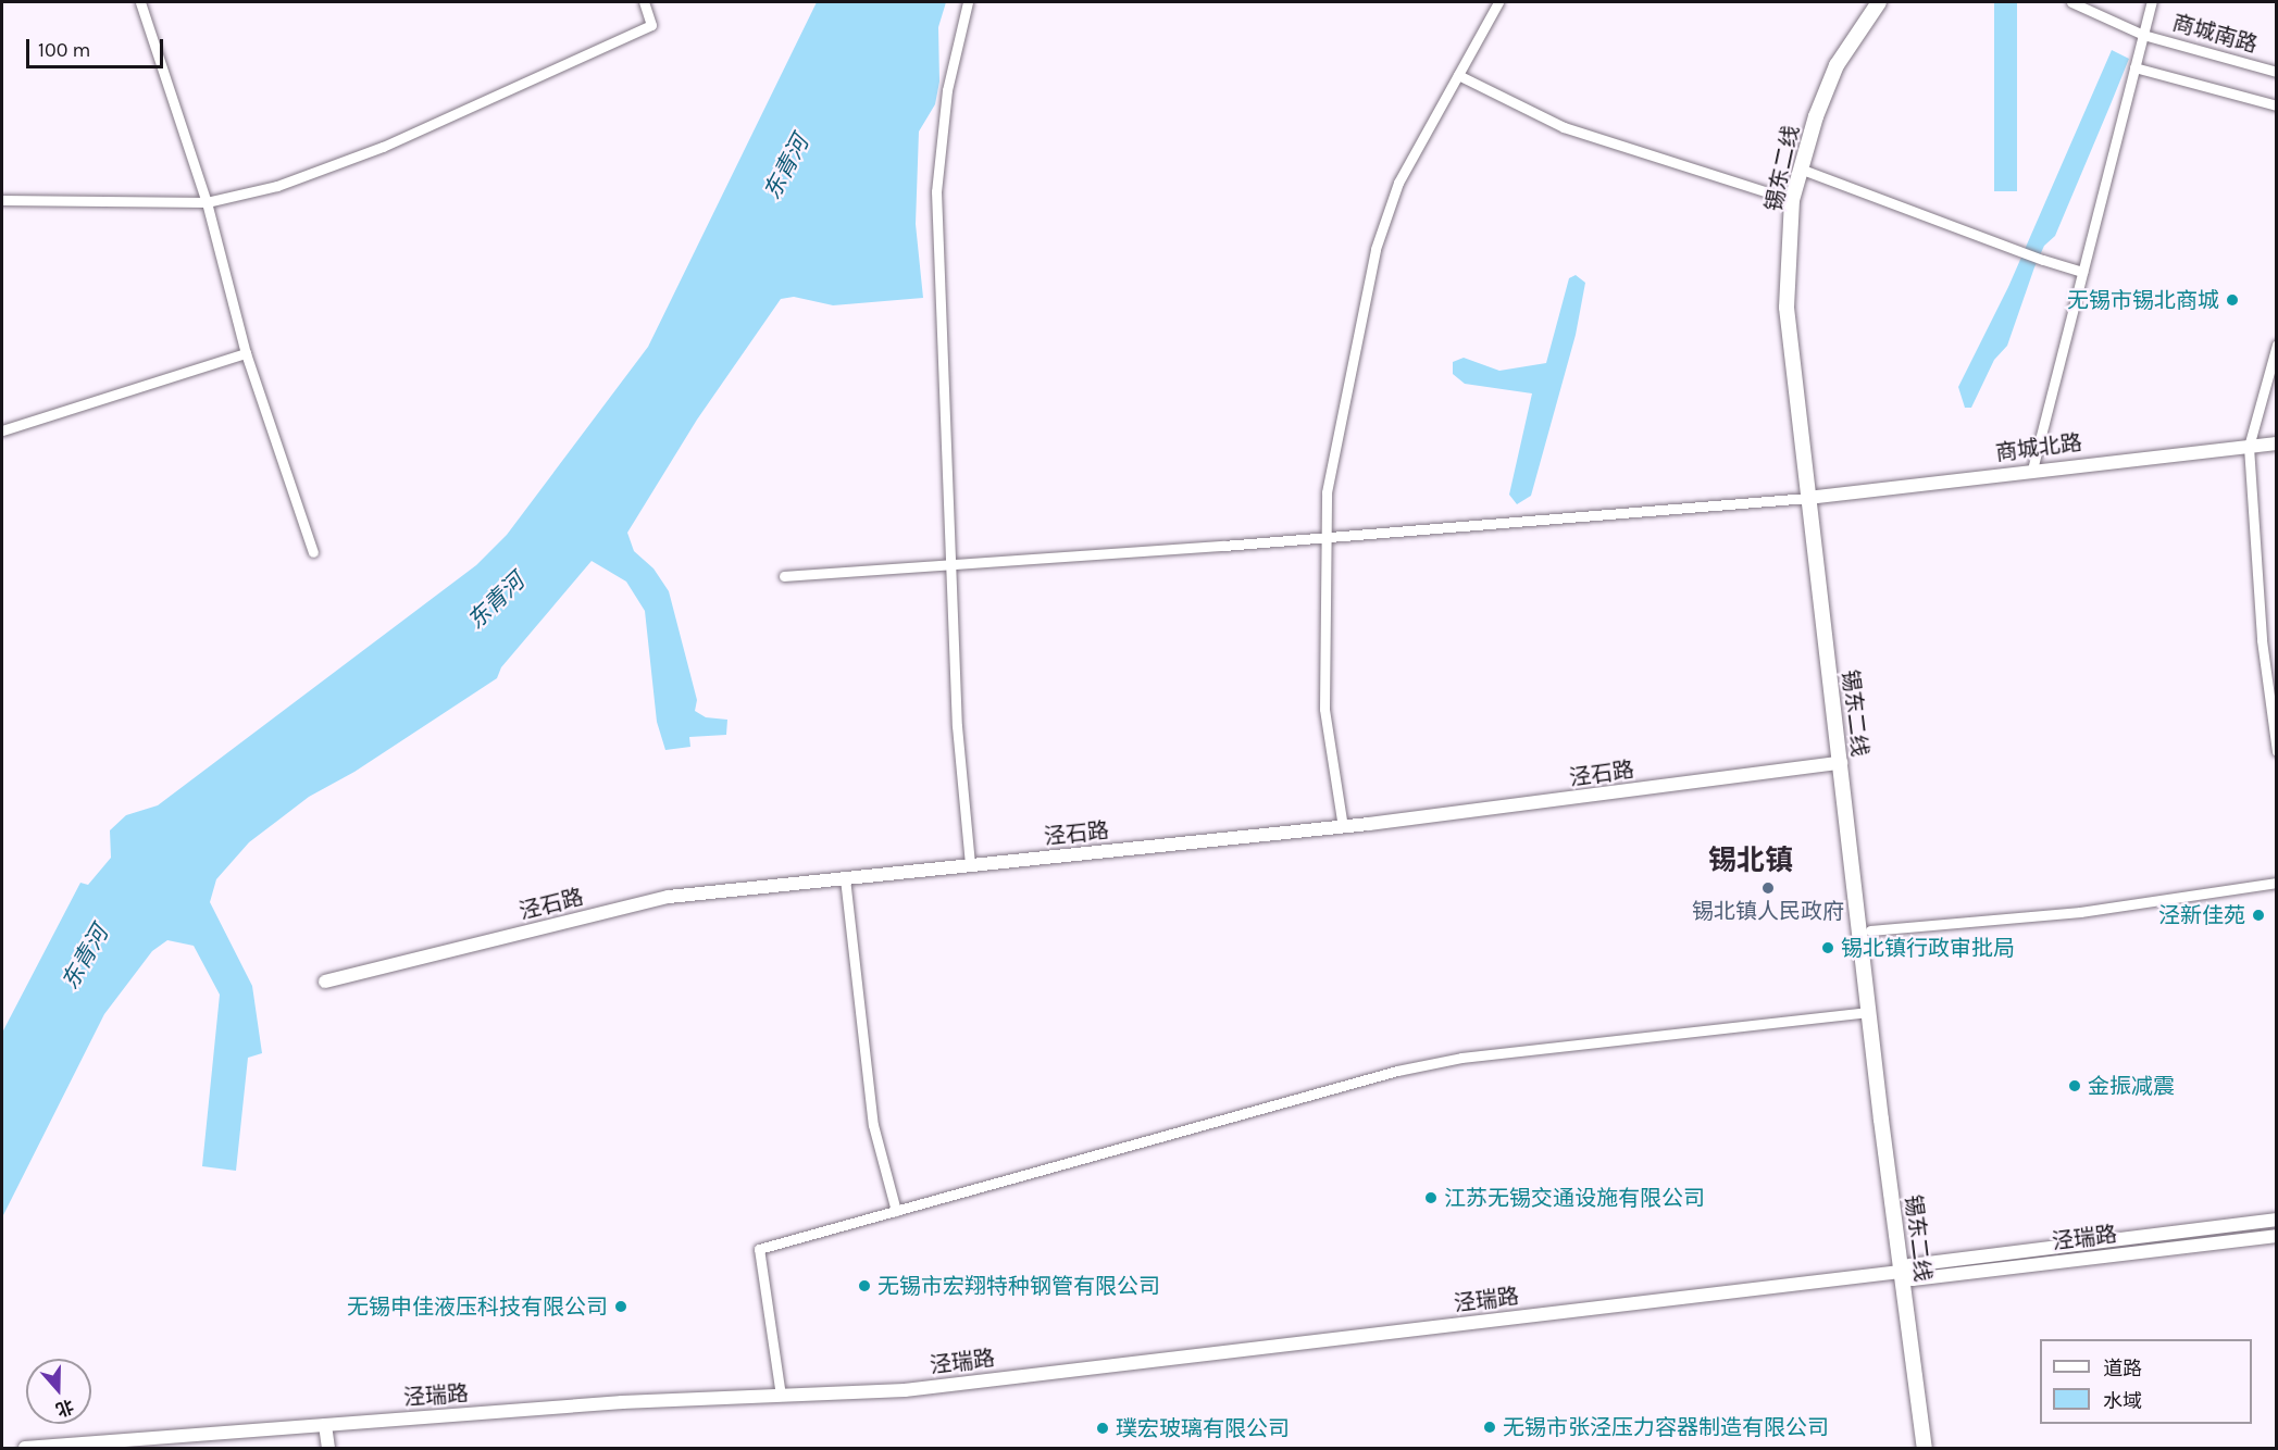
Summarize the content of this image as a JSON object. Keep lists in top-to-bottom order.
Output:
{
  "streets": {
    "main road": ["锡东二线"],
    "street": [
      "商城南路",
      "商城北路",
      "泾石路",
      "泾瑞路"
    ]
  },
  "crossings": [
    ["锡东二线", "商城北路"],
    ["锡东二线", "泾石路"],
    ["锡东二线", "泾瑞路"]
  ],
  "districts": ["锡北镇"],
  "water": ["东青河"],
  "places": [
    "无锡市锡北商城",
    "锡北镇人民政府",
    "泾新佳苑",
    "锡北镇行政审批局",
    "金振减震",
    "江苏无锡交通设施有限公司",
    "无锡市宏翔特种钢管有限公司",
    "无锡申佳液压科技有限公司",
    "无锡市张泾压力容器制造有限公司",
    "璞宏玻璃有限公司"
  ],
  "legend": ["道路", "水域"],
  "scale_bar": "100 m",
  "north": "bottom"
}
